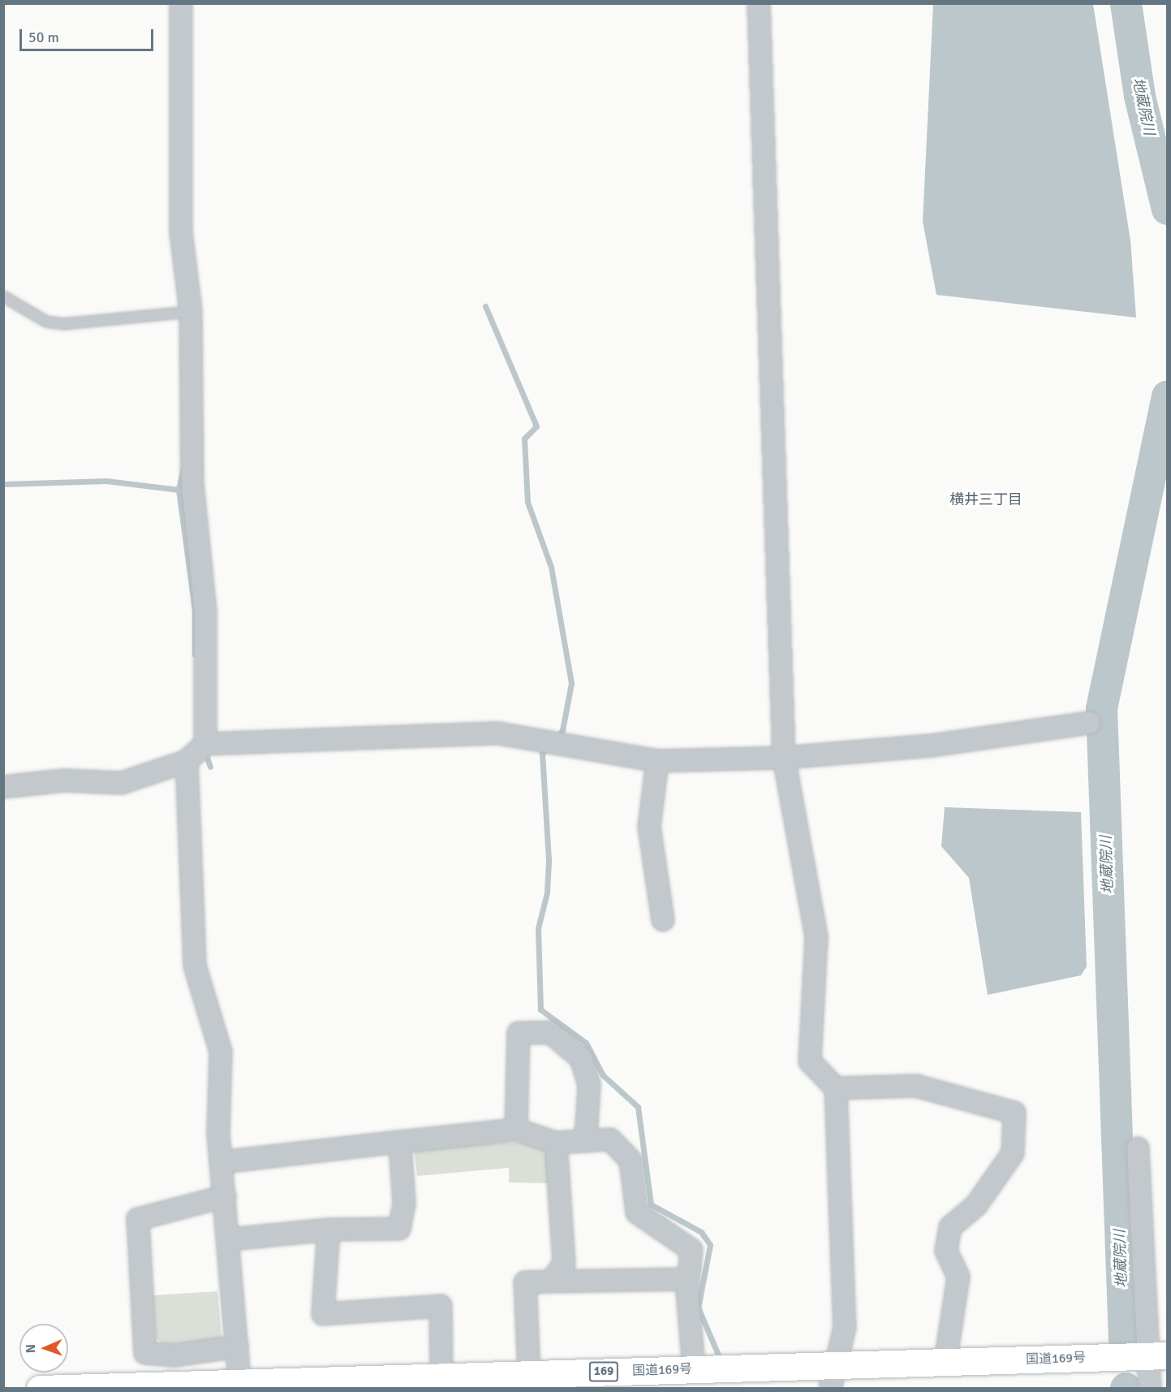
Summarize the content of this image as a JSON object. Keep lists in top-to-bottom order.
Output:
{
  "streets": {
    "highway": ["国道169号", "169"]
  },
  "districts": ["横井三丁目"],
  "water": ["地蔵院川"],
  "scale_bar": "50 m",
  "north": "left"
}
